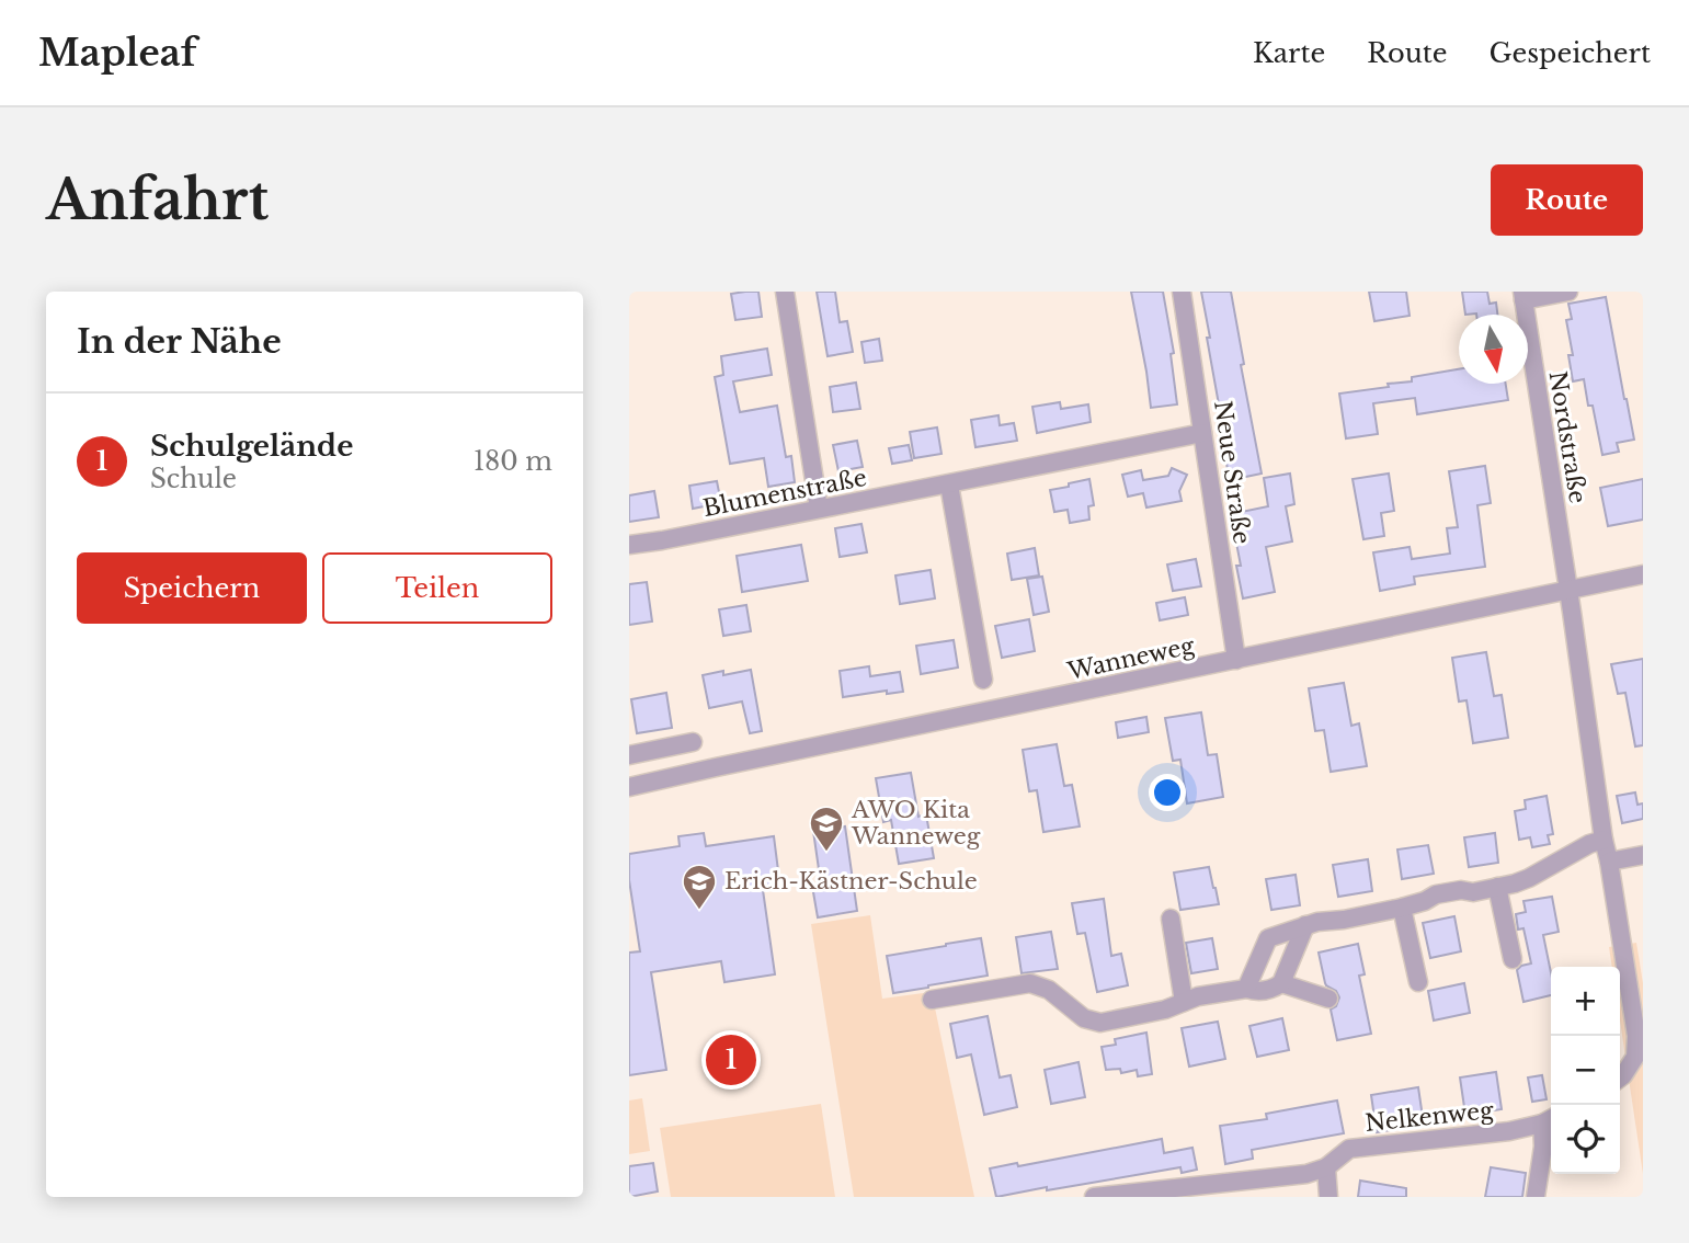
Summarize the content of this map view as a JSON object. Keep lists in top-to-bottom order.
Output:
{
  "streets": {
    "street": [
      "Nordstraße",
      "Neue Straße",
      "Blumenstraße",
      "Wanneweg",
      "Nelkenweg"
    ]
  },
  "crossings": [
    ["Nordstraße", "Wanneweg"],
    ["Neue Straße", "Blumenstraße"],
    ["Neue Straße", "Wanneweg"]
  ],
  "places": {
    "school or university": ["AWO Kita Wanneweg", "Erich-Kästner-Schule"]
  },
  "north": "bottom",
  "page": {
    "header": "Mapleaf",
    "nav": ["Karte", "Route", "Gespeichert"],
    "buttons": [
      "Route",
      ["Speichern", "Teilen"]
    ],
    "title": "Anfahrt",
    "heading": "In der Nähe",
    "list": [
      {
        "mark": "1",
        "name": "Schulgelände",
        "note": "Schule",
        "value": "180 m"
      }
    ],
    "map_buttons": ["+", "−"],
    "pins": "1"
  }
}
